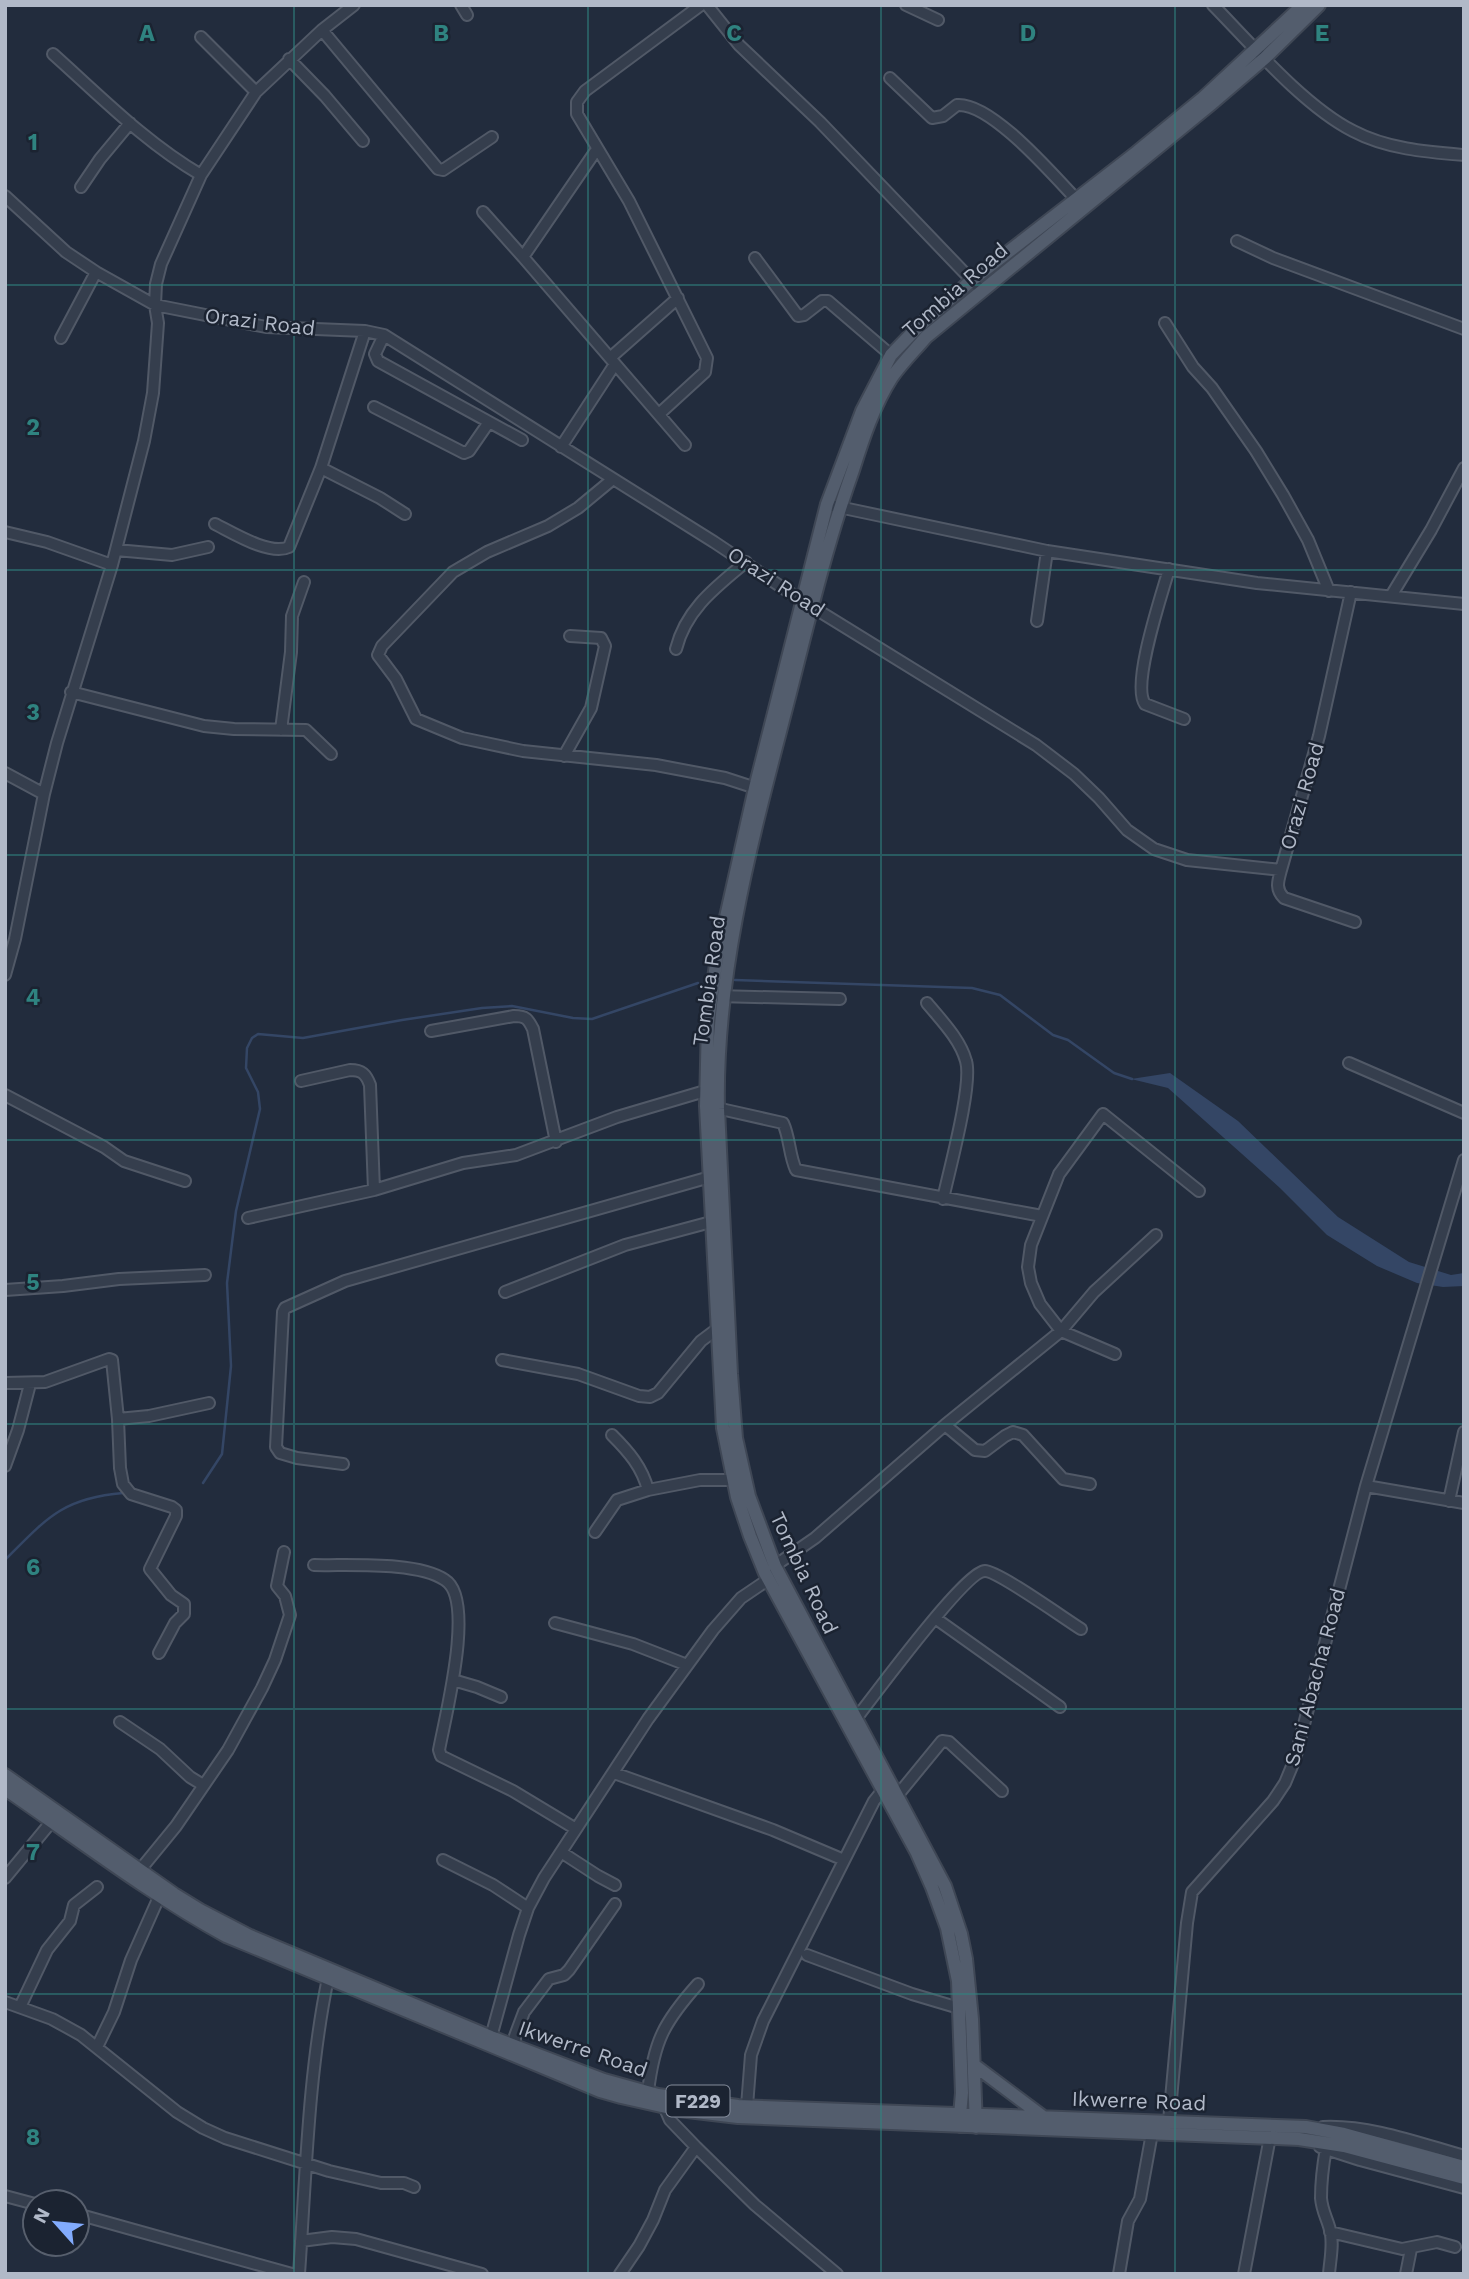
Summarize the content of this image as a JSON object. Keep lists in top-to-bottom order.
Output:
{
  "streets": {
    "main road": ["Tombia Road", "Ikwerre Road", "F229"],
    "street": ["Orazi Road", "Sani Abacha Road"]
  },
  "crossings": [
    ["Tombia Road", "Orazi Road"],
    ["Tombia Road", "Ikwerre Road"],
    ["Sani Abacha Road", "Ikwerre Road"]
  ],
  "north": "top left",
  "grid": {
    "columns": [
      "A",
      "B",
      "C",
      "D",
      "E"
    ],
    "rows": [
      "1",
      "2",
      "3",
      "4",
      "5",
      "6",
      "7",
      "8"
    ]
  }
}
